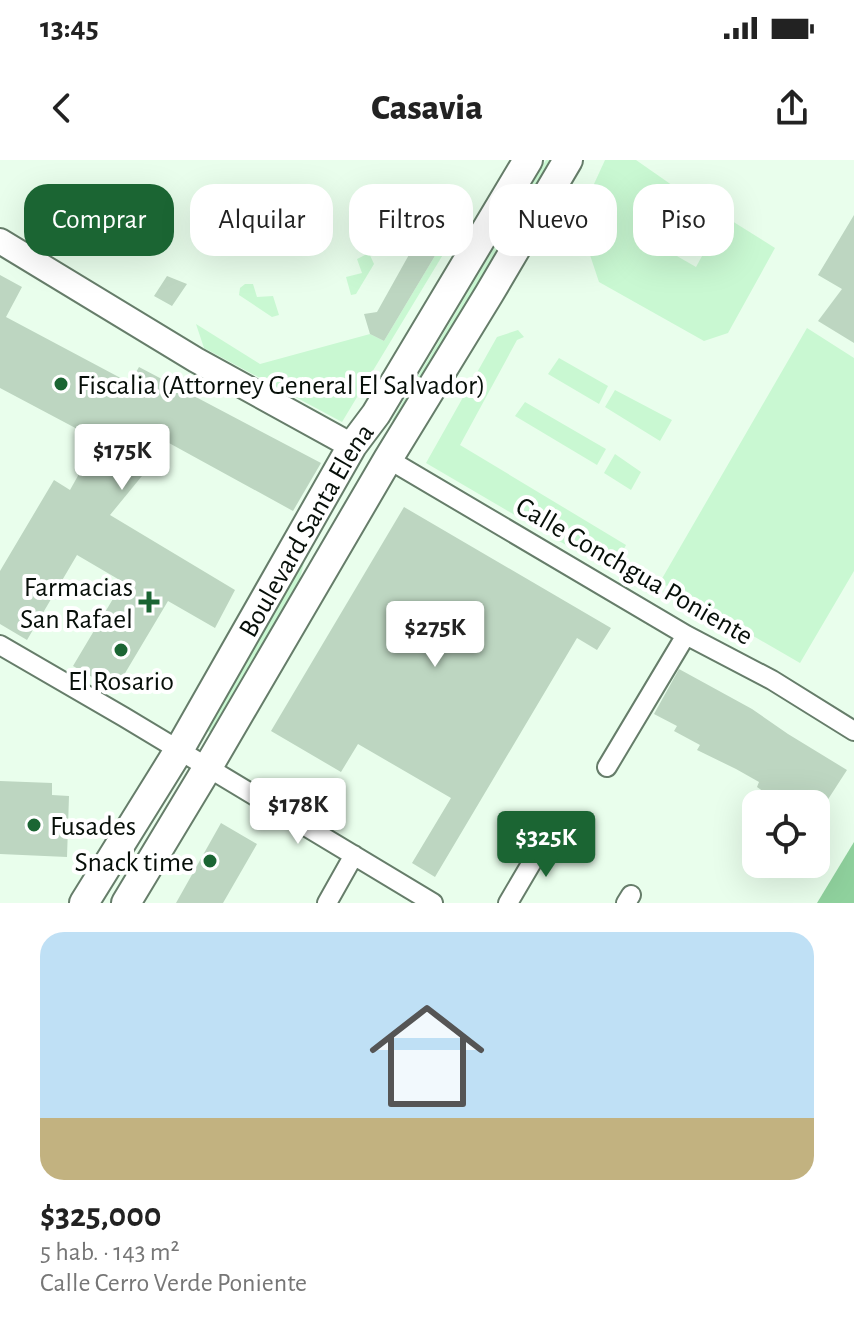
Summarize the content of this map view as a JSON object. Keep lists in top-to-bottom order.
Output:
{
  "streets": {
    "main road": ["Boulevard Santa Elena"],
    "street": ["Calle Conchgua Poniente"]
  },
  "crossings": [
    ["Boulevard Santa Elena", "Calle Conchgua Poniente"]
  ],
  "places": {
    "other": [
      "Fiscalia (Attorney General El Salvador)",
      "El Rosario",
      "Fusades",
      "Snack time"
    ],
    "health": ["Farmacias San Rafael"]
  },
  "page": {
    "status": "13:45",
    "header": "Casavia",
    "chip": [
      "Comprar",
      "Alquilar",
      "Filtros",
      "Nuevo",
      "Piso"
    ],
    "price": [
      "$175K",
      "$275K",
      "$178K",
      "$325K"
    ],
    "list": [
      {
        "name": "$325,000",
        "note": "5 hab. · 143 m² · Calle Cerro Verde Poniente"
      }
    ]
  }
}
